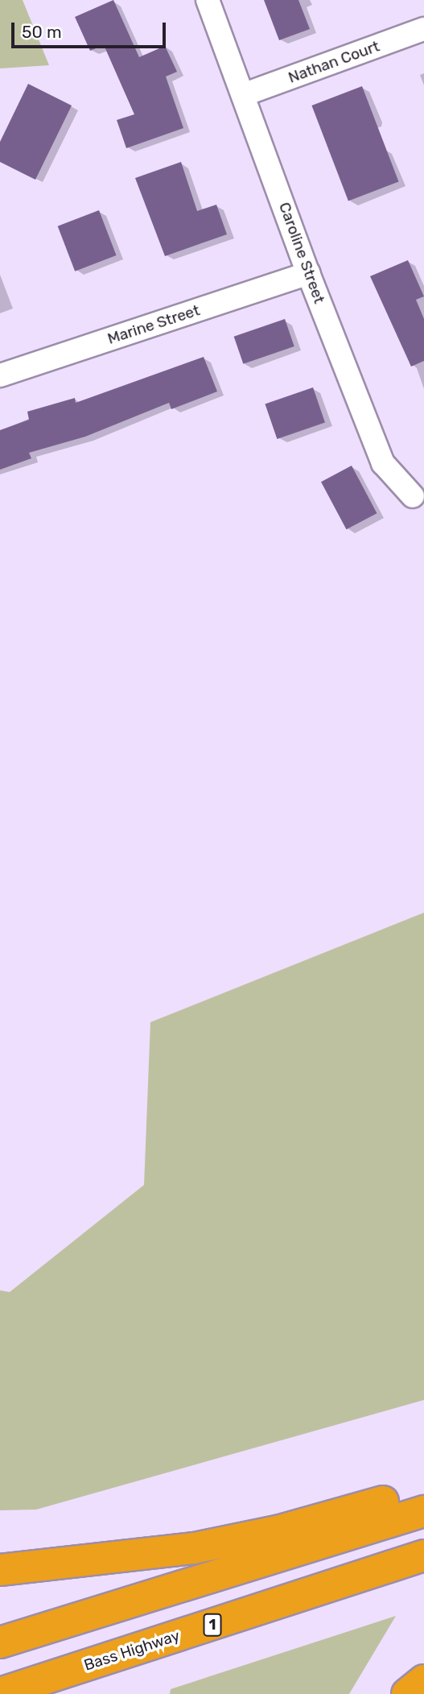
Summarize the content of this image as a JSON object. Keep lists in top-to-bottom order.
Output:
{
  "streets": {
    "highway": ["1", "Bass Highway"],
    "street": ["Nathan Court", "Caroline Street", "Marine Street"]
  },
  "crossings": [
    ["Nathan Court", "Caroline Street"],
    ["Caroline Street", "Marine Street"]
  ],
  "scale_bar": "50 m"
}
